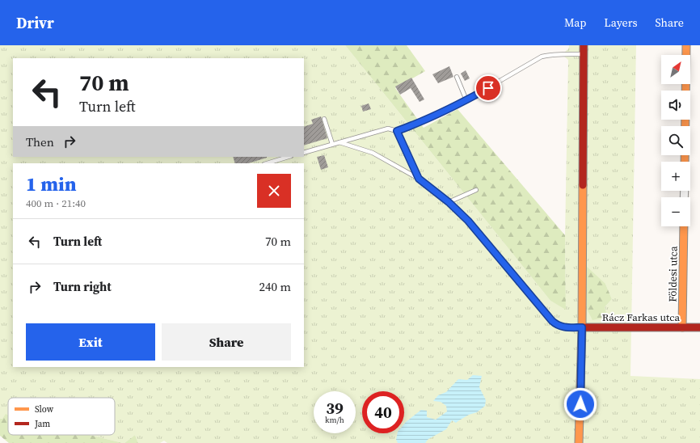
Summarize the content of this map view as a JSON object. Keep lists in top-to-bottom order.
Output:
{
  "streets": {
    "street": ["Földesi utca", "Rácz Farkas utca"]
  },
  "crossings": [
    ["Földesi utca", "Rácz Farkas utca"]
  ],
  "legend": ["Slow", "Jam"],
  "north": "top right",
  "page": {
    "header": "Drivr",
    "nav": ["Map", "Layers", "Share"],
    "map_buttons": ["+", "−"],
    "turn": ["70 m", "Turn left"],
    "then": "Then",
    "heading": ["1 min", "400 m · 21:40"],
    "list": [
      {
        "name": "Turn left",
        "value": "70 m"
      },
      {
        "name": "Turn right",
        "value": "240 m"
      }
    ],
    "buttons": ["Exit", "Share"],
    "speed": "39 km/h",
    "limit": "40"
  }
}
